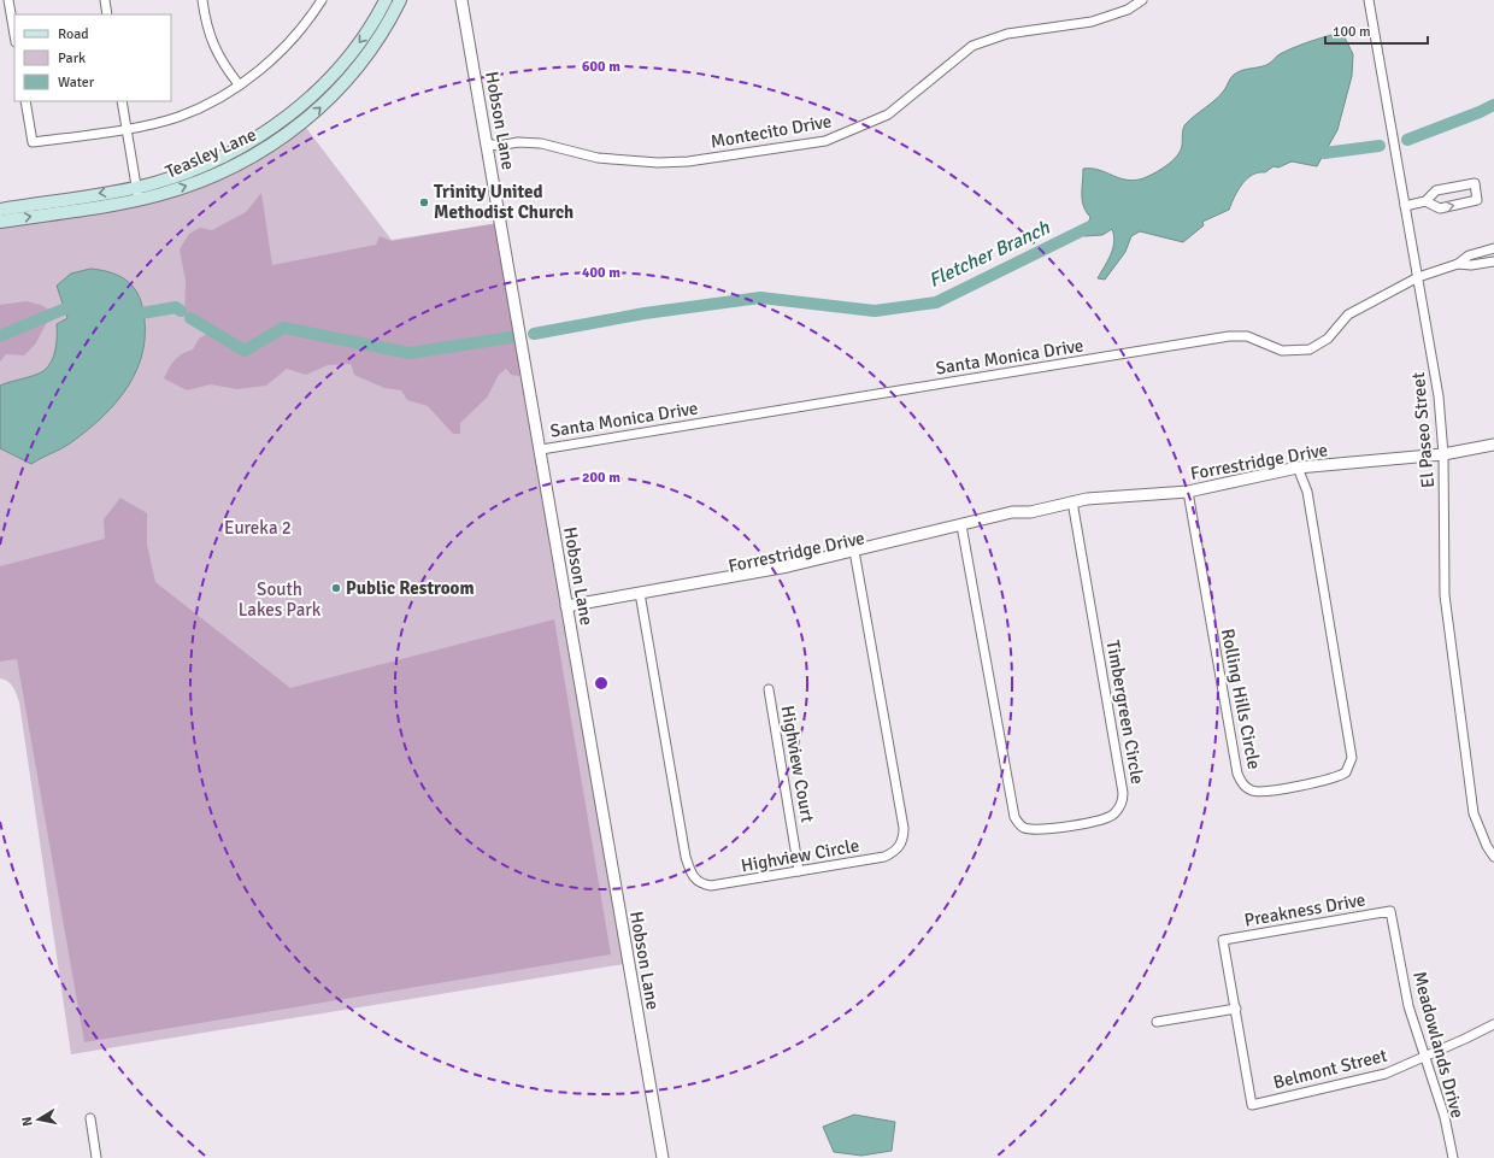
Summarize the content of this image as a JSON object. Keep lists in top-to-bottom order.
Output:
{
  "streets": {
    "main road": ["Teasley Lane"],
    "street": [
      "Hobson Lane",
      "Montecito Drive",
      "Santa Monica Drive",
      "El Paseo Street",
      "Forrestridge Drive",
      "Rolling Hills Circle",
      "Timbergreen Circle",
      "Highview Court",
      "Highview Circle",
      "Preakness Drive",
      "Meadowlands Drive",
      "Belmont Street"
    ]
  },
  "crossings": [
    ["Hobson Lane", "Montecito Drive"],
    ["Hobson Lane", "Santa Monica Drive"],
    ["Hobson Lane", "Forrestridge Drive"],
    ["Santa Monica Drive", "El Paseo Street"],
    ["El Paseo Street", "Forrestridge Drive"],
    ["Forrestridge Drive", "Rolling Hills Circle"],
    ["Forrestridge Drive", "Timbergreen Circle"],
    ["Forrestridge Drive", "Highview Circle"],
    ["Highview Court", "Highview Circle"],
    ["Preakness Drive", "Meadowlands Drive"],
    ["Preakness Drive", "Belmont Street"],
    ["Meadowlands Drive", "Belmont Street"]
  ],
  "water": ["Fletcher Branch"],
  "parks": ["Eureka 2", "South Lakes Park"],
  "places": ["Trinity United Methodist Church", "Public Restroom"],
  "legend": ["Road", "Park", "Water"],
  "scale_bar": "100 m",
  "north": "left",
  "rings": ["600 m", "400 m", "200 m"]
}
